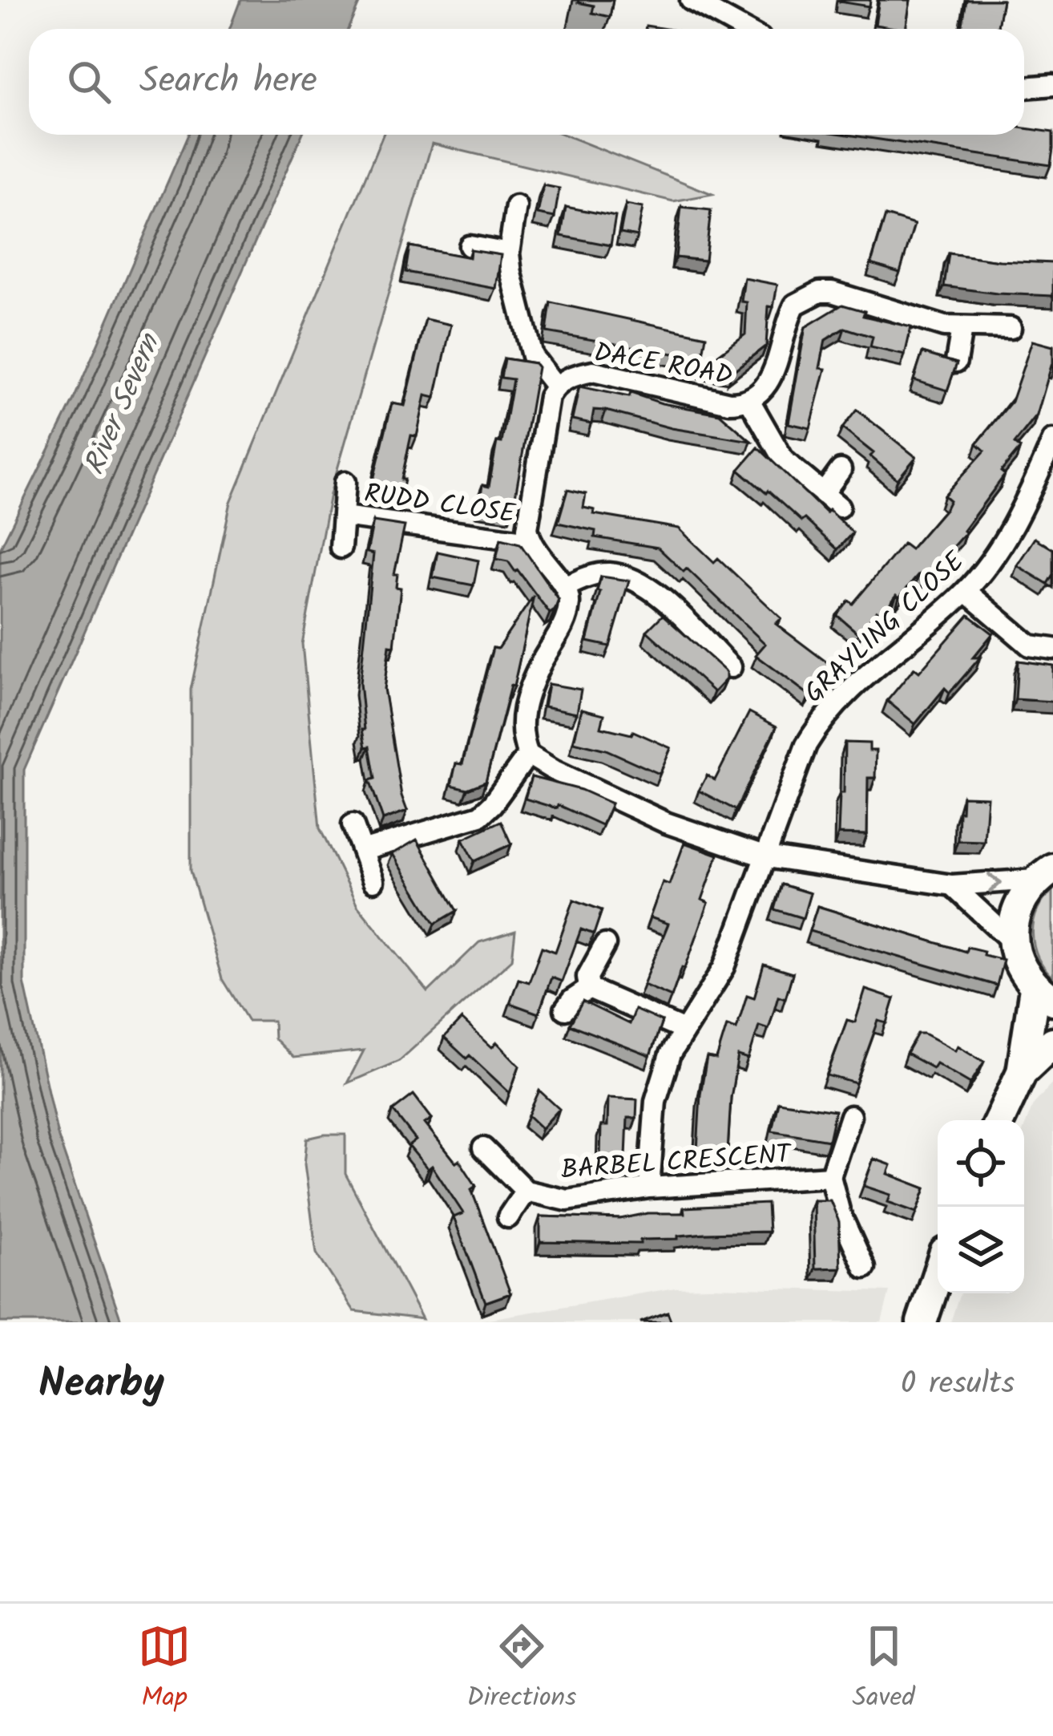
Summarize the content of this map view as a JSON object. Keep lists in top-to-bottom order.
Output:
{
  "streets": {
    "street": [
      "DACE ROAD",
      "RUDD CLOSE",
      "GRAYLING CLOSE",
      "BARBEL CRESCENT"
    ]
  },
  "crossings": [
    ["GRAYLING CLOSE", "BARBEL CRESCENT"]
  ],
  "water": ["River Severn"],
  "page": {
    "search": "Search here",
    "heading": ["Nearby", "0 results"],
    "nav": ["Map", "Directions", "Saved"]
  }
}
